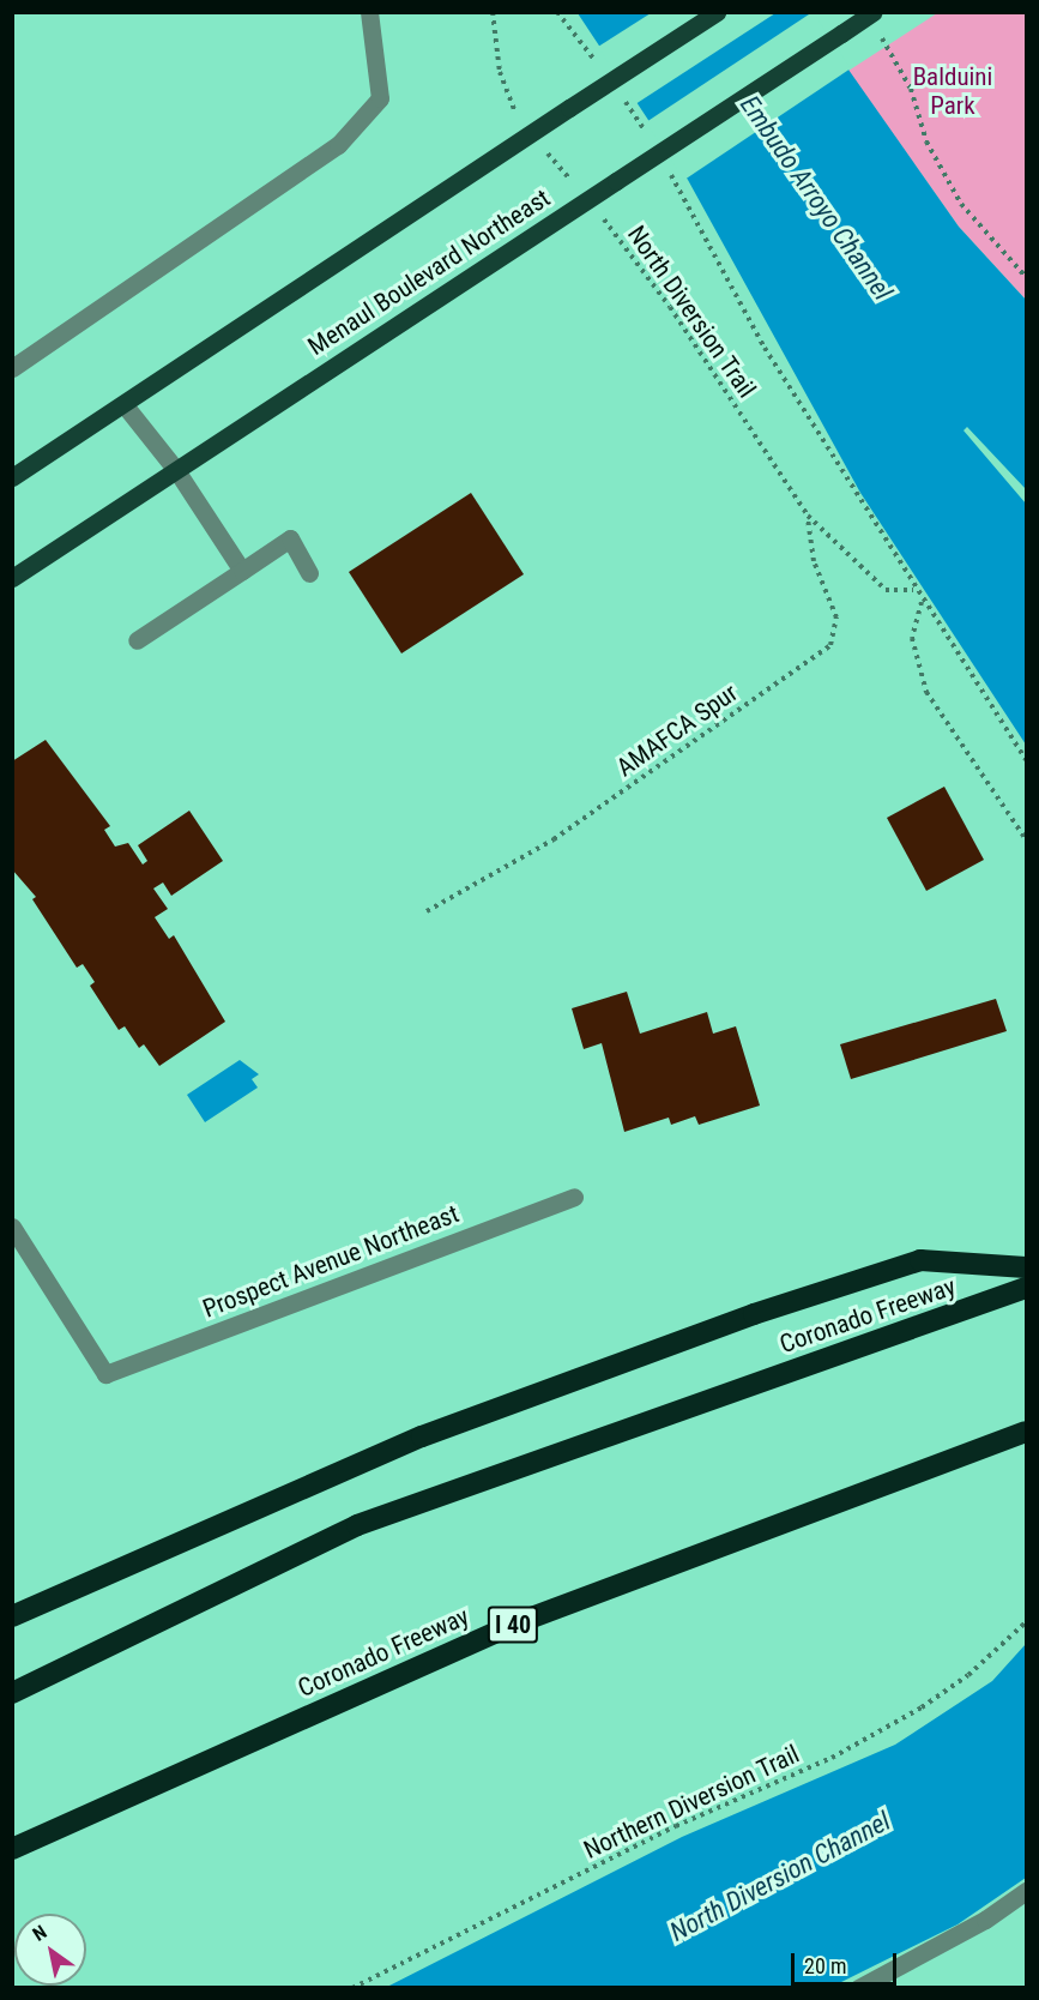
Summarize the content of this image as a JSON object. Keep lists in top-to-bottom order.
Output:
{
  "streets": {
    "highway": ["Coronado Freeway", "I 40"],
    "main road": ["Menaul Boulevard Northeast"],
    "street": ["Prospect Avenue Northeast"],
    "path": ["North Diversion Trail", "AMAFCA Spur", "Northern Diversion Trail"]
  },
  "crossings": [
    ["Menaul Boulevard Northeast", "North Diversion Trail"],
    ["North Diversion Trail", "AMAFCA Spur"]
  ],
  "water": ["Embudo Arroyo Channel", "North Diversion Channel"],
  "parks": ["Balduini Park"],
  "scale_bar": "20 m",
  "north": "top left"
}
